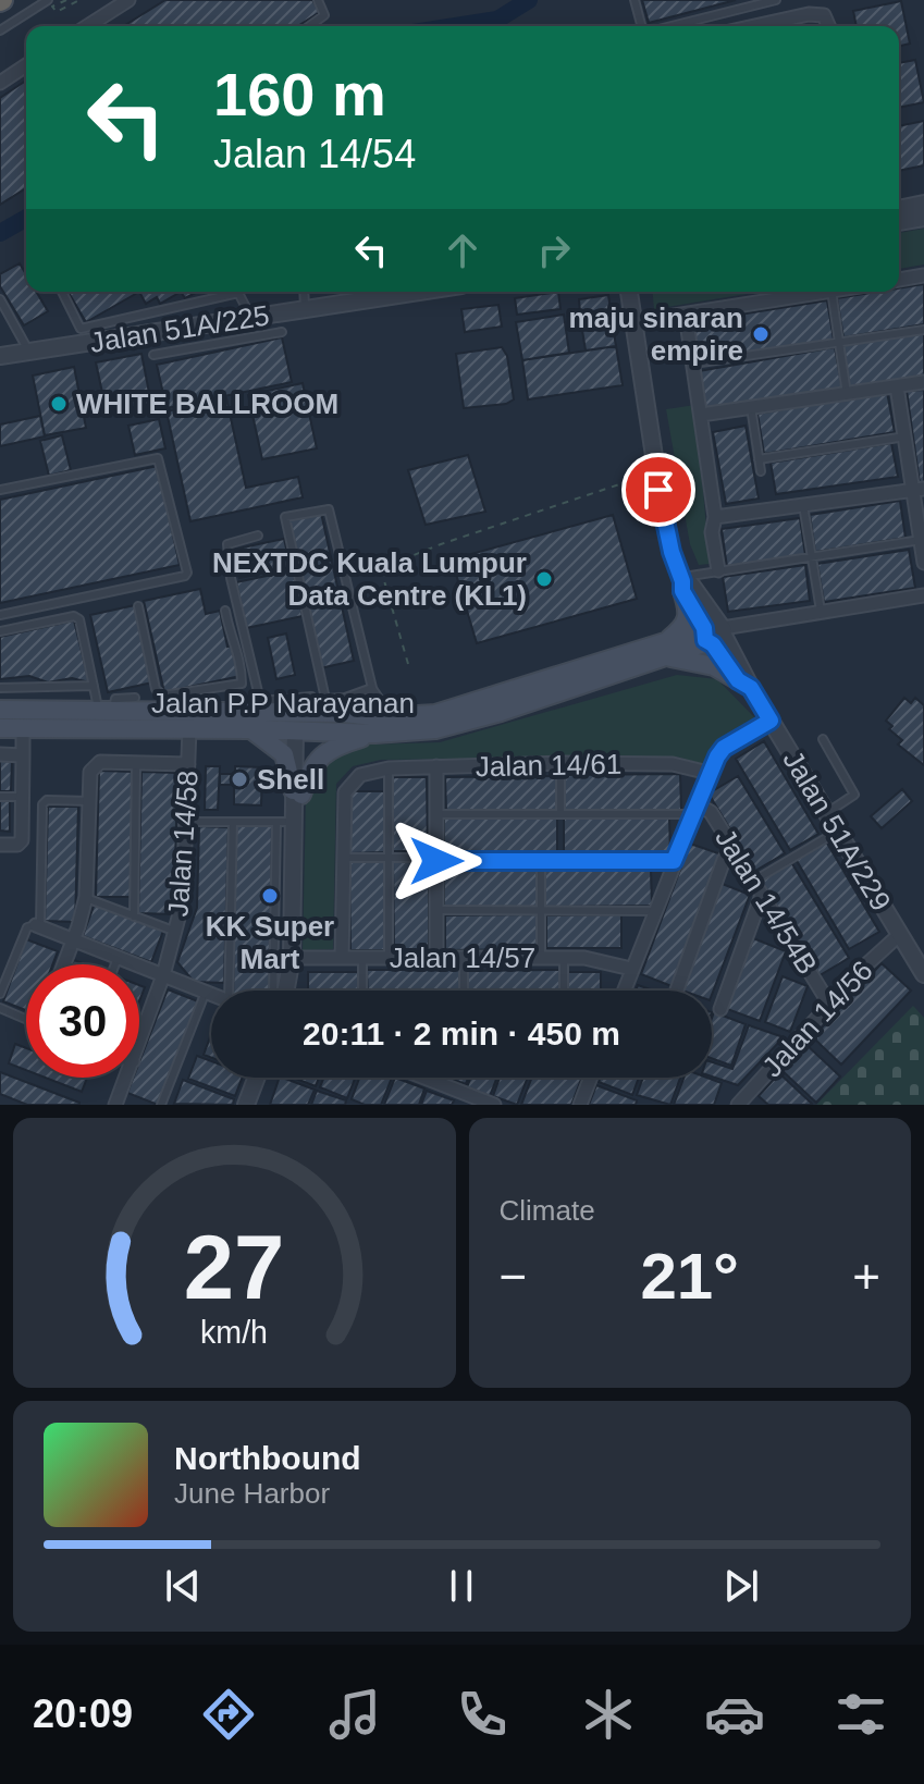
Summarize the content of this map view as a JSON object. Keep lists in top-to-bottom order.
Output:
{
  "streets": {
    "main road": ["Jalan P.P Narayanan"],
    "street": [
      "Jalan 51A/225",
      "Jalan 14/61",
      "Jalan 51A/229",
      "Jalan 14/58",
      "Jalan 14/54B",
      "Jalan 14/57",
      "Jalan 14/56"
    ]
  },
  "crossings": [
    ["Jalan P.P Narayanan", "Jalan 51A/229"],
    ["Jalan P.P Narayanan", "Jalan 14/58"],
    ["Jalan 51A/229", "Jalan 14/56"],
    ["Jalan 14/54B", "Jalan 14/56"]
  ],
  "places": [
    "maju sinaran empire",
    "WHITE BALLROOM",
    "NEXTDC Kuala Lumpur Data Centre (KL1)",
    "Shell",
    "KK Super Mart"
  ],
  "page": {
    "turn": ["160 m", "Jalan 14/54"],
    "limit": "30",
    "trip": "20:11 · 2 min · 450 m",
    "tile": "Climate",
    "heat": ["−", "21°", "+"],
    "song": ["Northbound", "June Harbor"],
    "tabs": "20:09",
    "gauge": ["27", "km/h"]
  }
}
